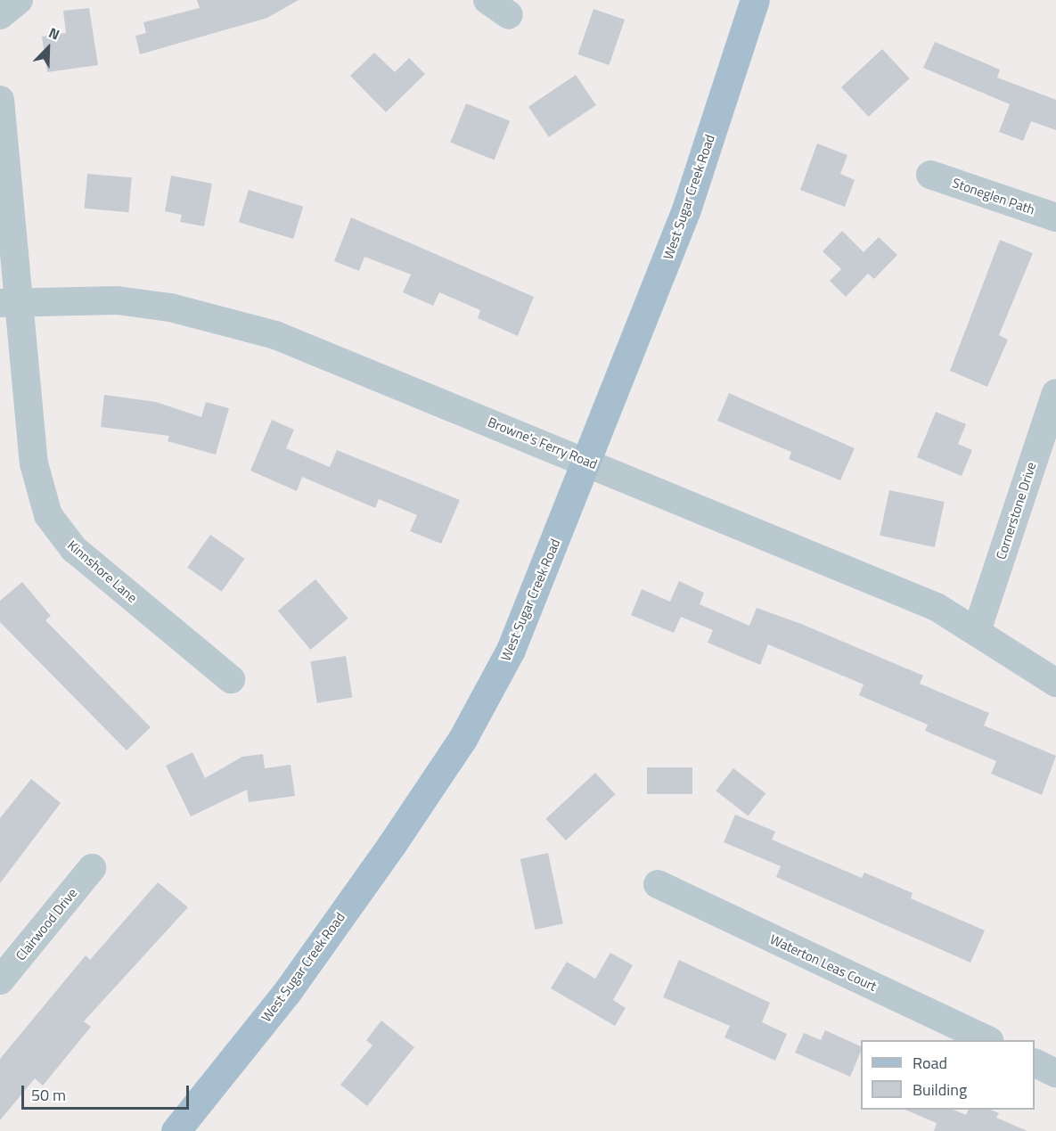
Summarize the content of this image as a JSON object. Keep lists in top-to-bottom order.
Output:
{
  "streets": {
    "main road": ["West Sugar Creek Road"],
    "street": [
      "Stoneglen Path",
      "Browne's Ferry Road",
      "Cornerstone Drive",
      "Kinnshore Lane",
      "Clairwood Drive",
      "Waterton Leas Court"
    ]
  },
  "crossings": [
    ["West Sugar Creek Road", "Browne's Ferry Road"],
    ["Browne's Ferry Road", "Cornerstone Drive"],
    ["Browne's Ferry Road", "Kinnshore Lane"]
  ],
  "legend": ["Road", "Building"],
  "scale_bar": "50 m",
  "north": "top right"
}
